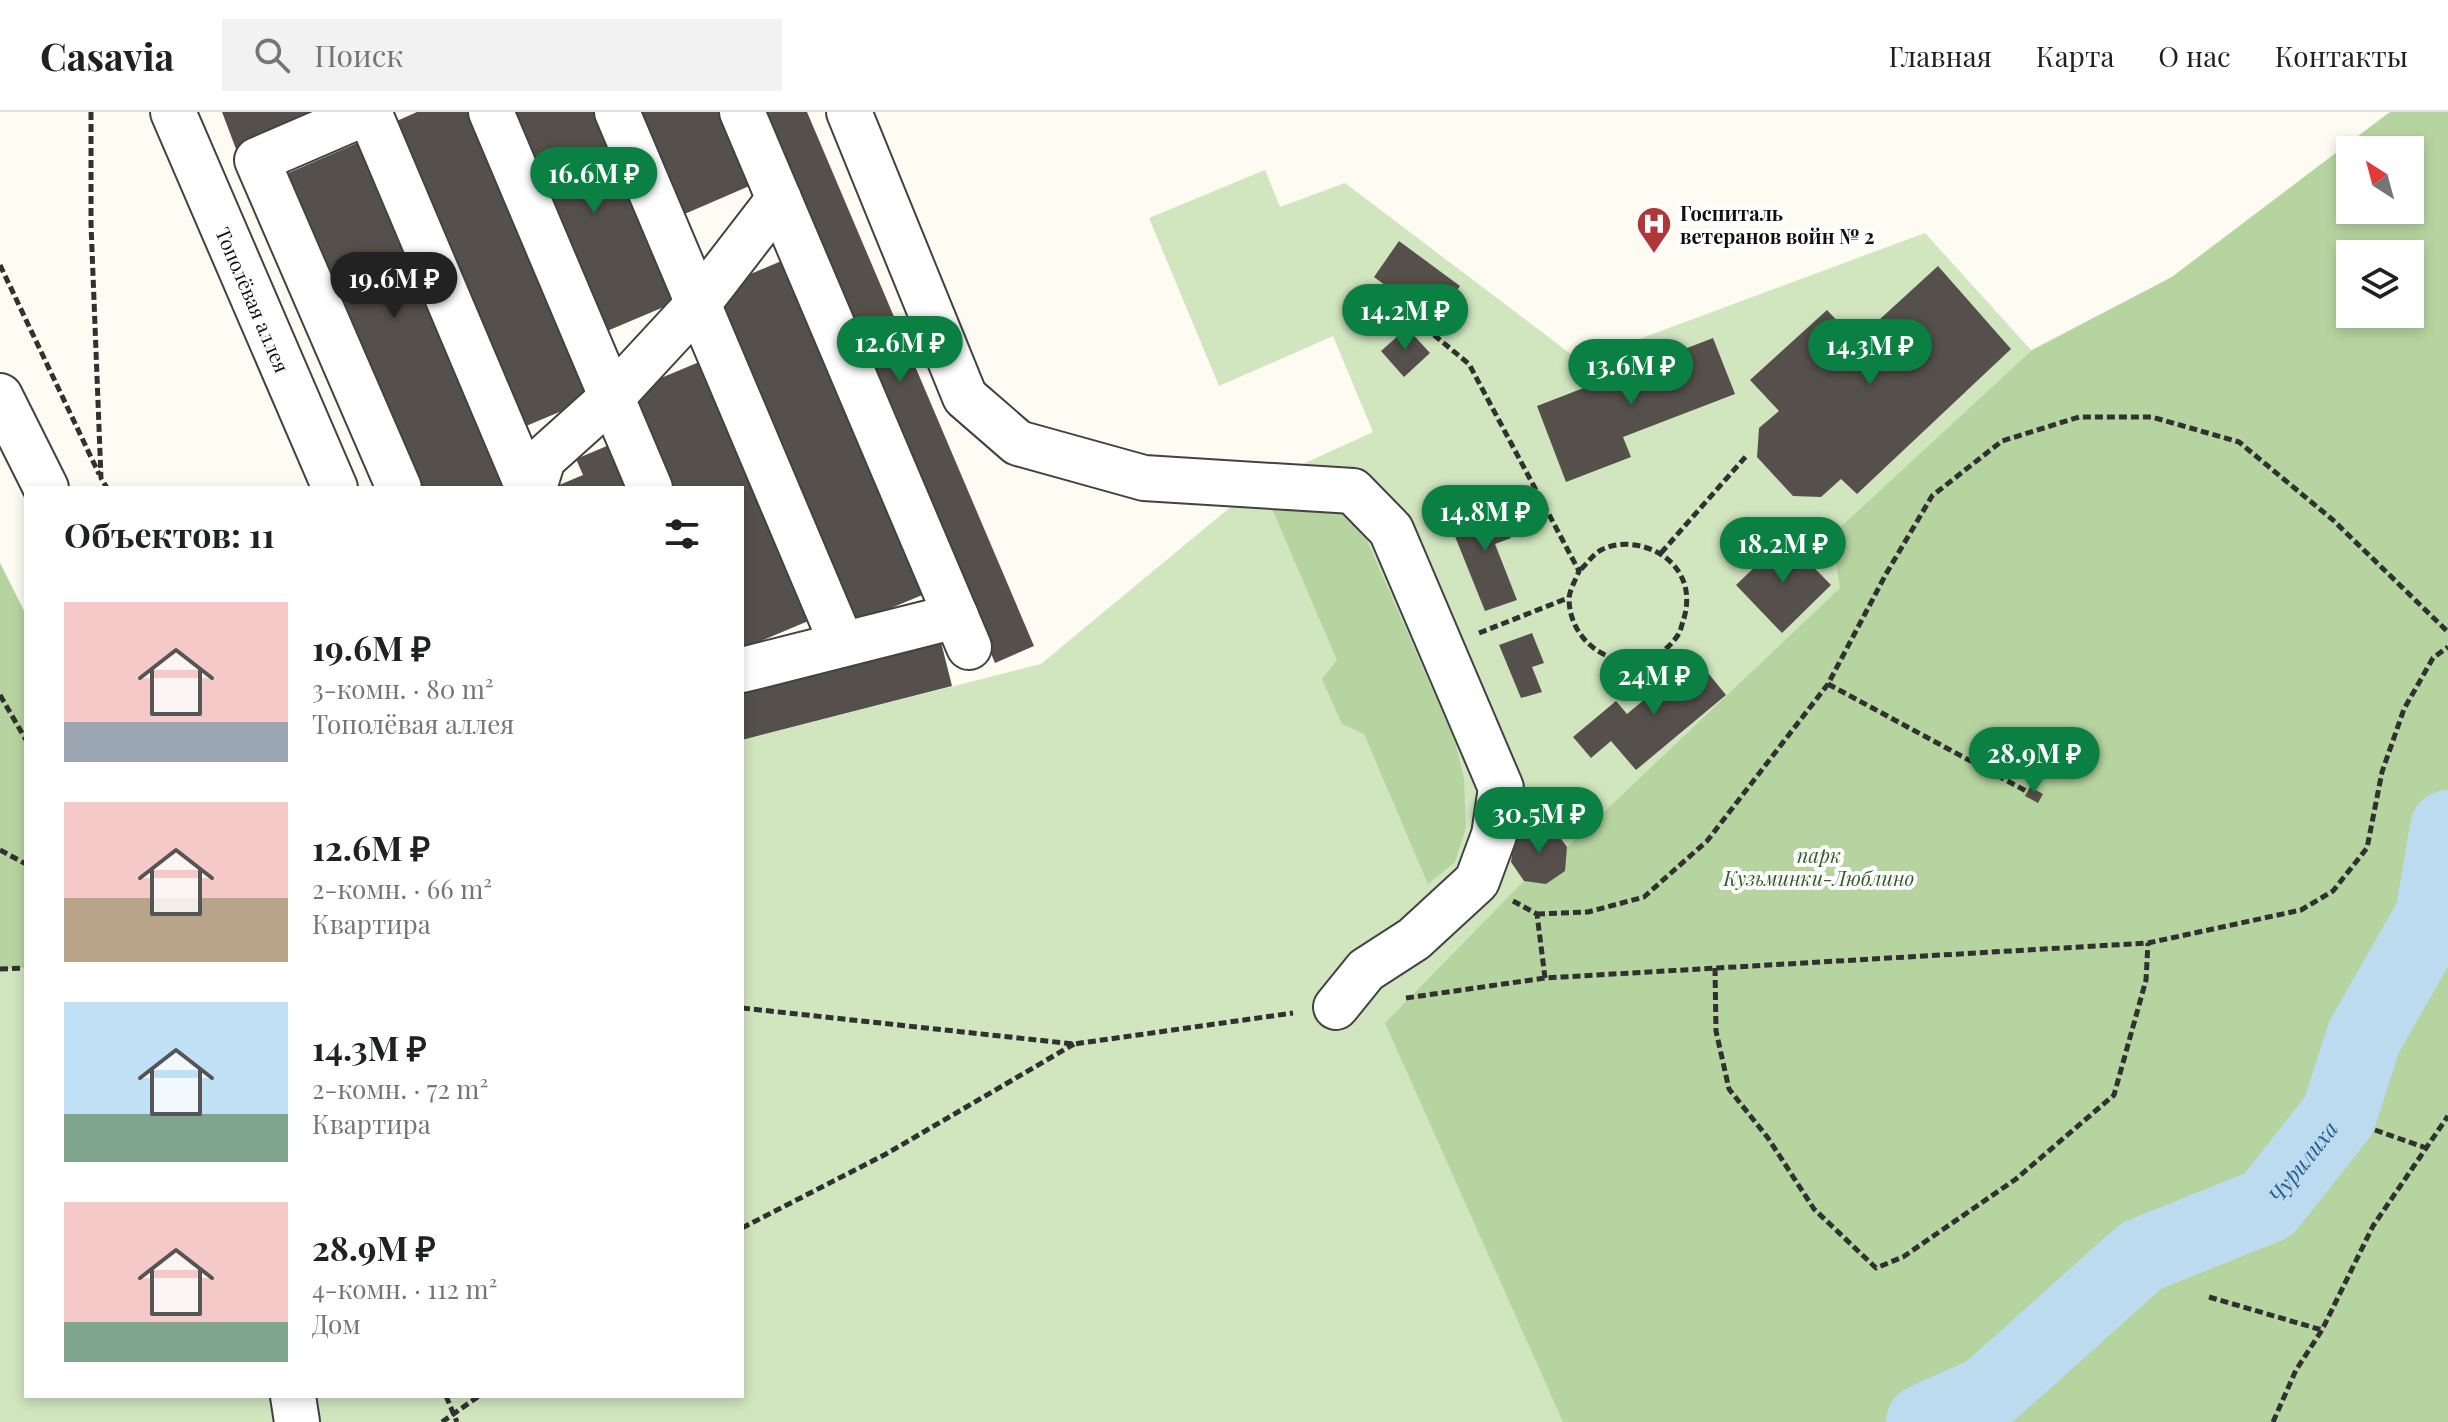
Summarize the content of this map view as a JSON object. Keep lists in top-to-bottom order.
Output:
{
  "streets": {
    "street": ["Тополёвая аллея"]
  },
  "water": ["Чурилиха"],
  "parks": ["парк Кузьминки-Люблино"],
  "places": {
    "hospital": ["Госпиталь ветеранов войн № 2"]
  },
  "north": "top left",
  "page": {
    "header": "Casavia",
    "search": "Поиск",
    "nav": [
      "Главная",
      "Карта",
      "О нас",
      "Контакты"
    ],
    "price": [
      "16.6M ₽",
      "19.6M ₽",
      "14.2M ₽",
      "12.6M ₽",
      "14.3M ₽",
      "13.6M ₽",
      "14.8M ₽",
      "18.2M ₽",
      "24M ₽",
      "28.9M ₽",
      "30.5M ₽"
    ],
    "heading": "Объектов: 11",
    "list": [
      {
        "name": "19.6M ₽",
        "note": "3-комн. · 80 m² · Тополёвая аллея"
      },
      {
        "name": "12.6M ₽",
        "note": "2-комн. · 66 m² · Квартира"
      },
      {
        "name": "14.3M ₽",
        "note": "2-комн. · 72 m² · Квартира"
      },
      {
        "name": "28.9M ₽",
        "note": "4-комн. · 112 m² · Дом"
      }
    ]
  }
}
